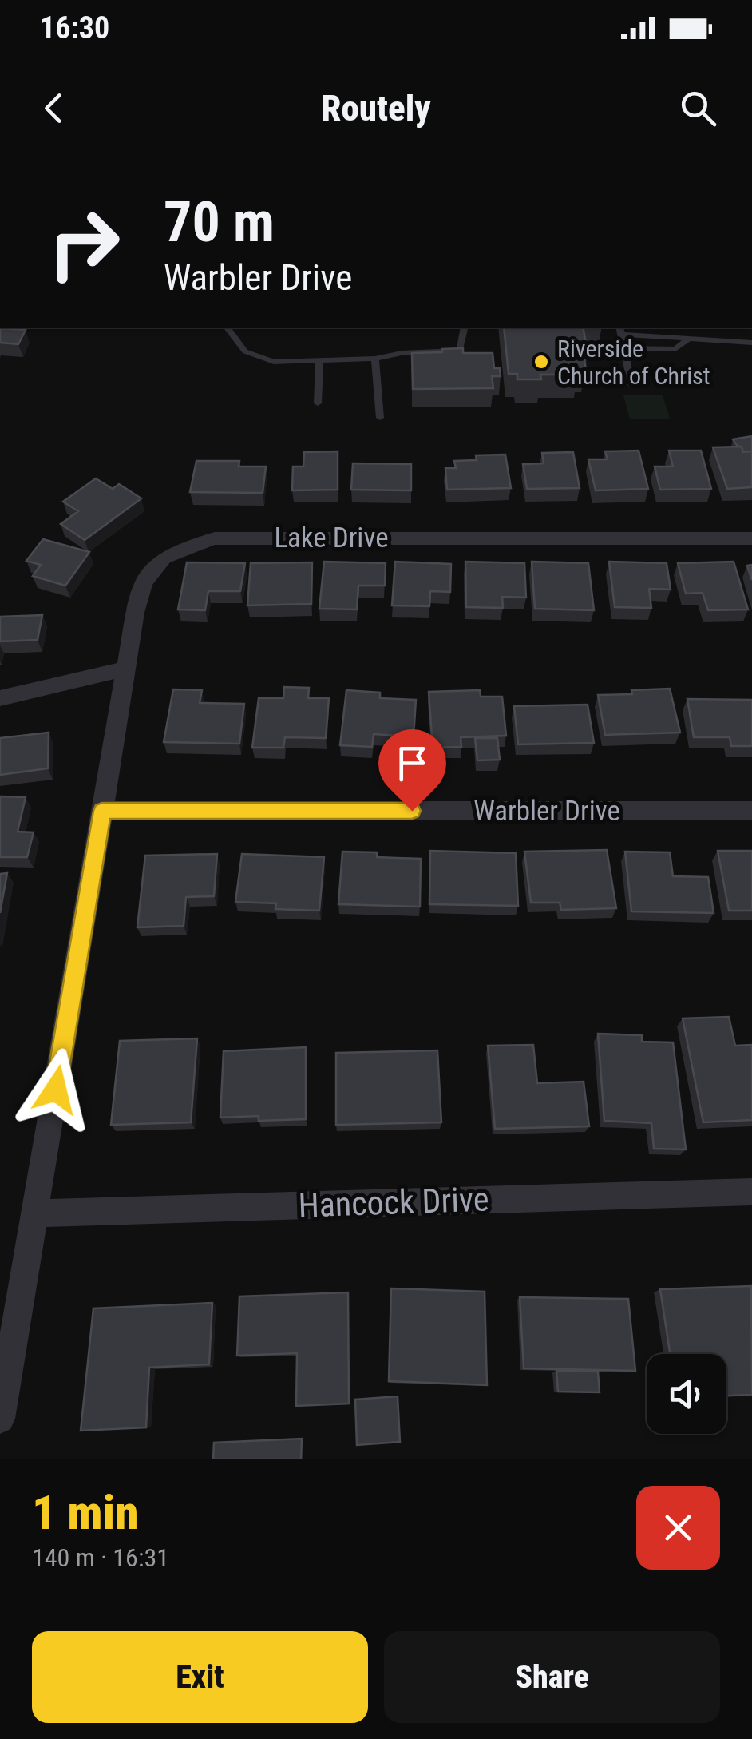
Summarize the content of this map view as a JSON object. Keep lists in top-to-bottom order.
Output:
{
  "streets": {
    "street": ["Lake Drive", "Warbler Drive", "Hancock Drive"]
  },
  "crossings": [
    ["Lake Drive", "Warbler Drive"],
    ["Lake Drive", "Hancock Drive"]
  ],
  "places": ["Riverside Church of Christ"],
  "page": {
    "status": "16:30",
    "header": "Routely",
    "turn": ["70 m", "Warbler Drive"],
    "heading": ["1 min", "140 m · 16:31"],
    "buttons": ["Exit", "Share"]
  }
}
